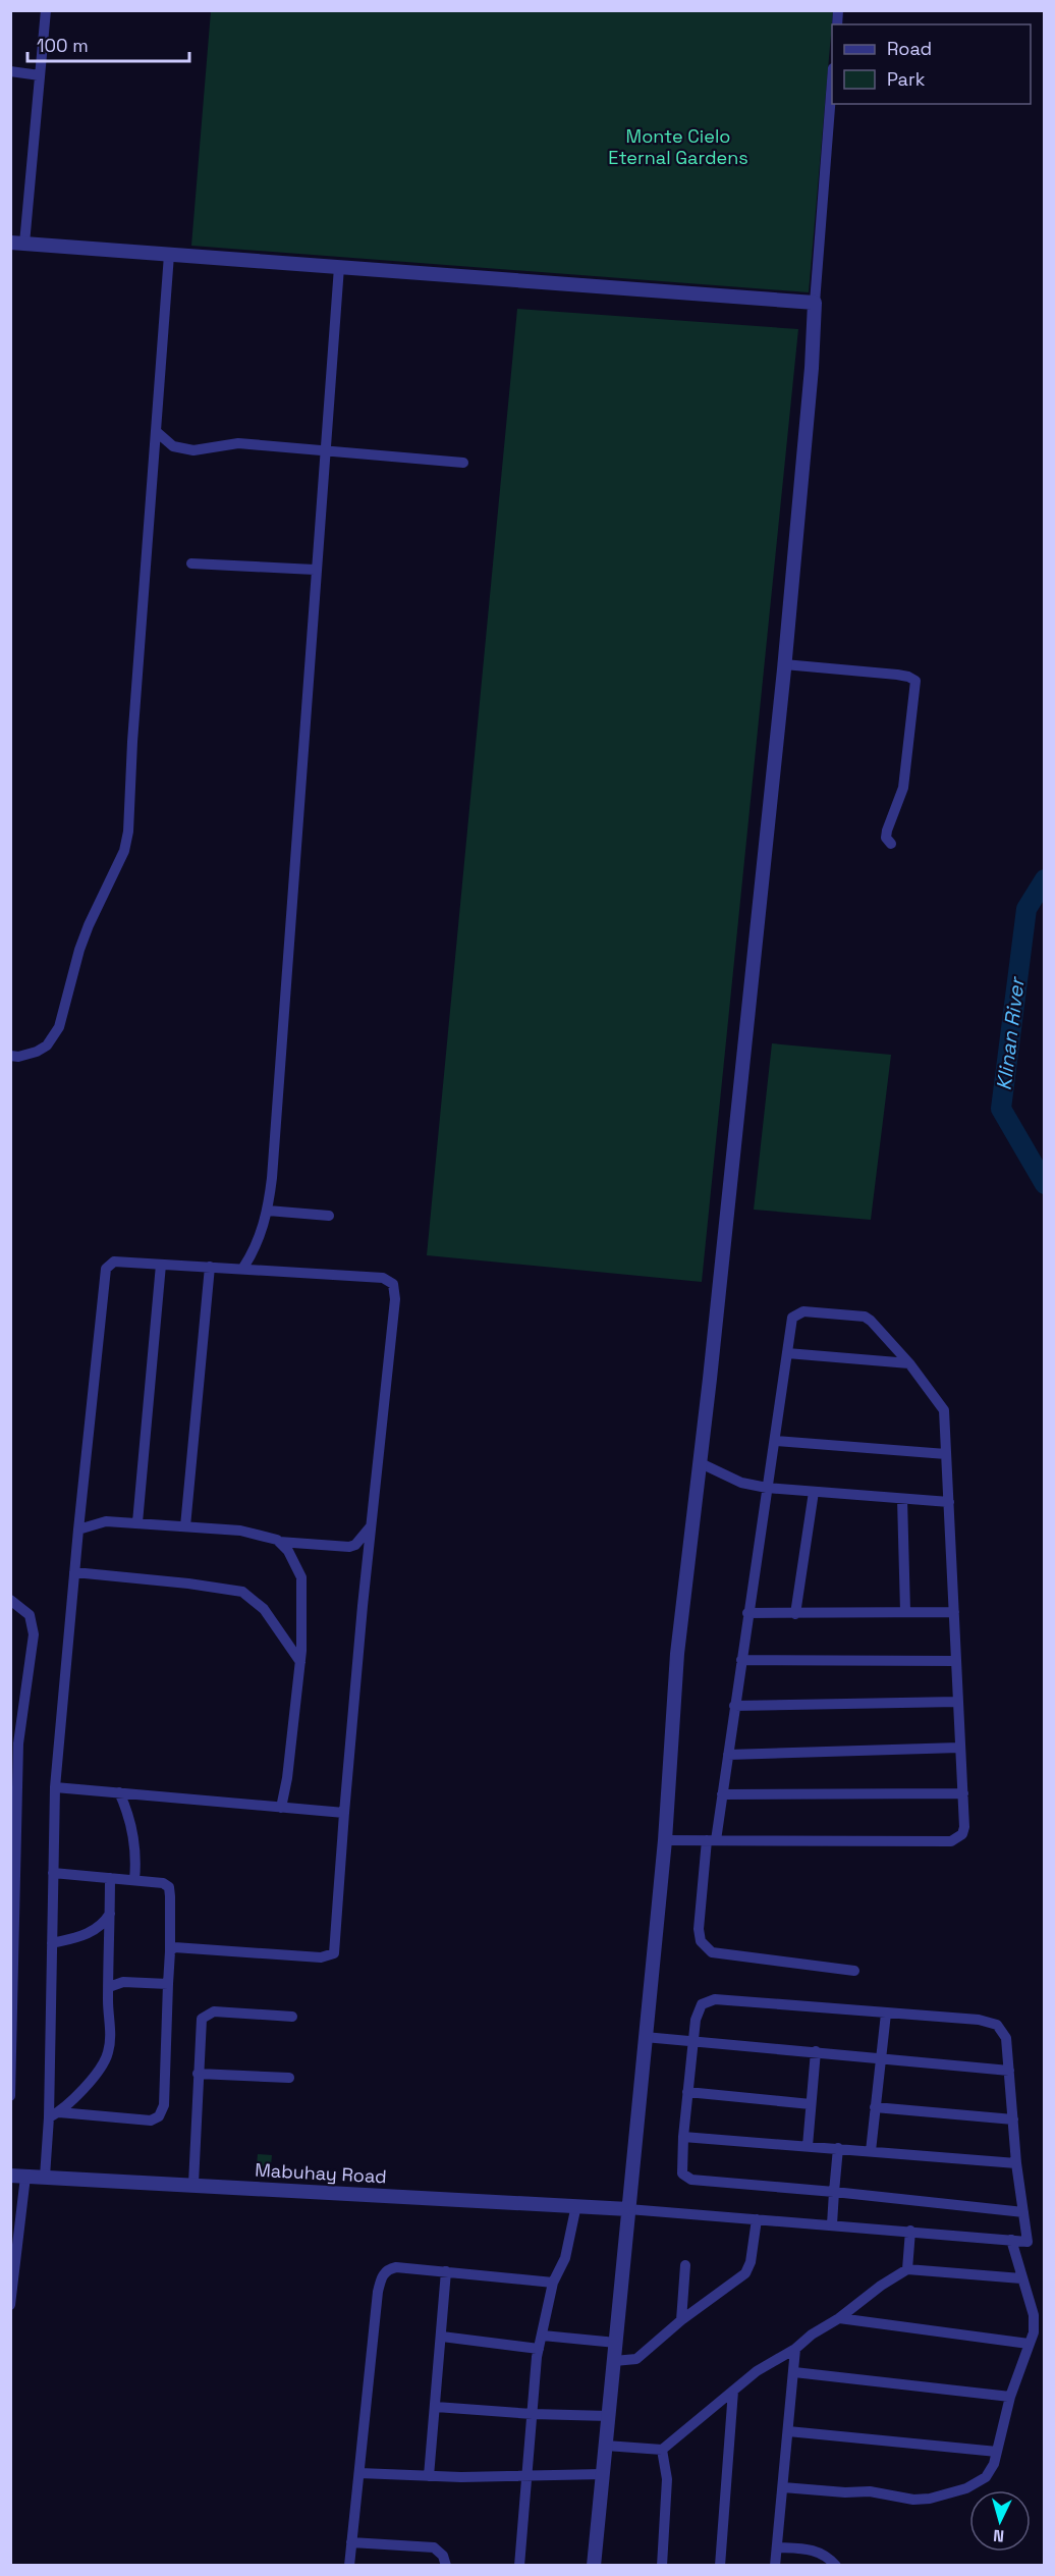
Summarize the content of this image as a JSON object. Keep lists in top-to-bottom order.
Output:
{
  "streets": {
    "street": ["Mabuhay Road"]
  },
  "water": ["Klinan River"],
  "parks": ["Monte Cielo Eternal Gardens"],
  "legend": ["Road", "Park"],
  "scale_bar": "100 m",
  "north": "bottom"
}
